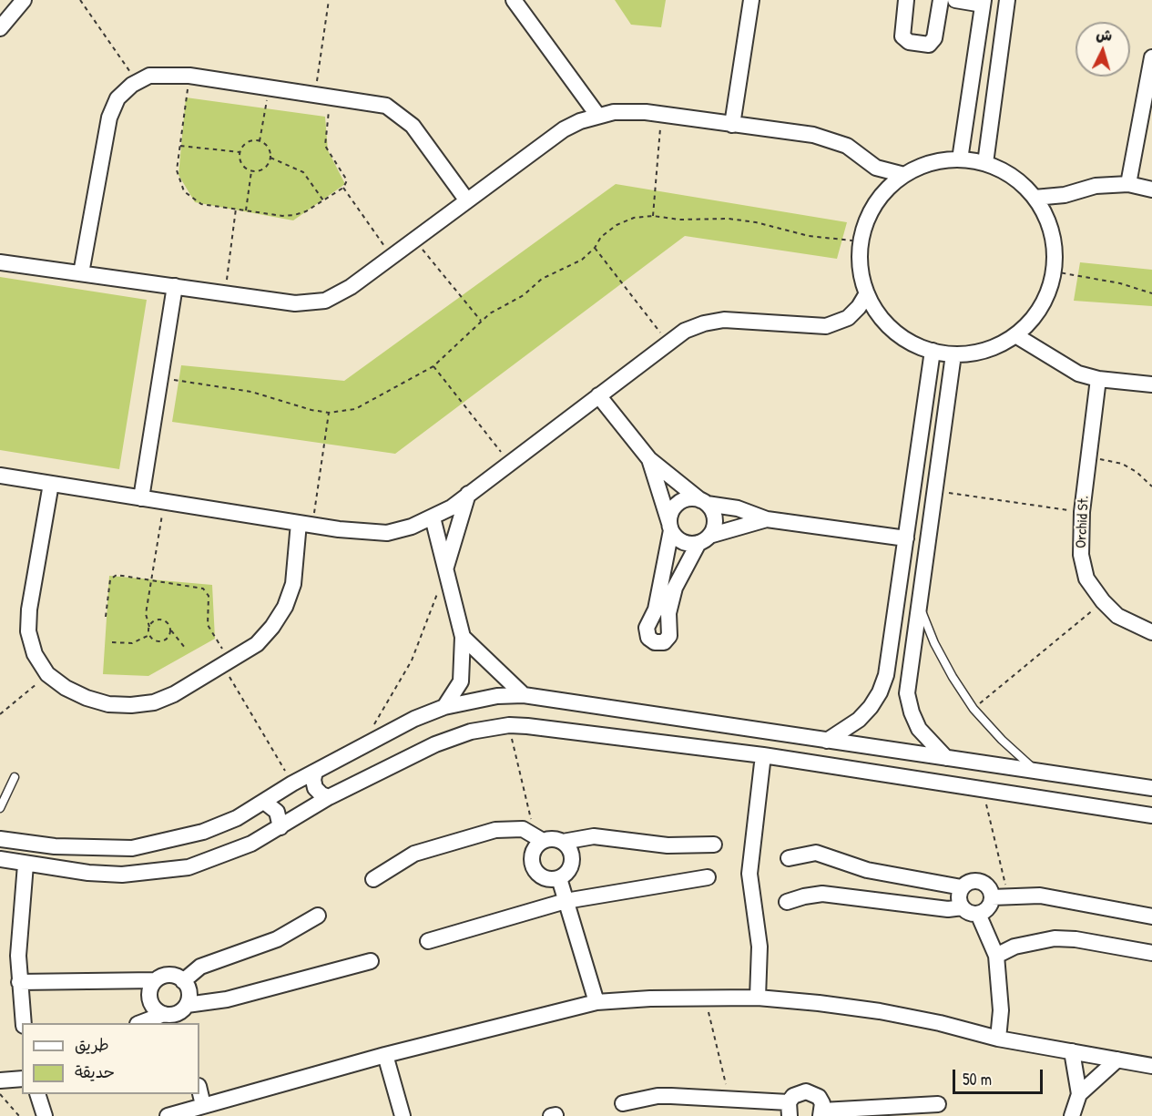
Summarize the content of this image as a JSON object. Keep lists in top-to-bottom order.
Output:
{
  "streets": {
    "street": ["Orchid St."]
  },
  "legend": ["طريق", "حديقة"],
  "scale_bar": "50 m",
  "north": "top"
}
